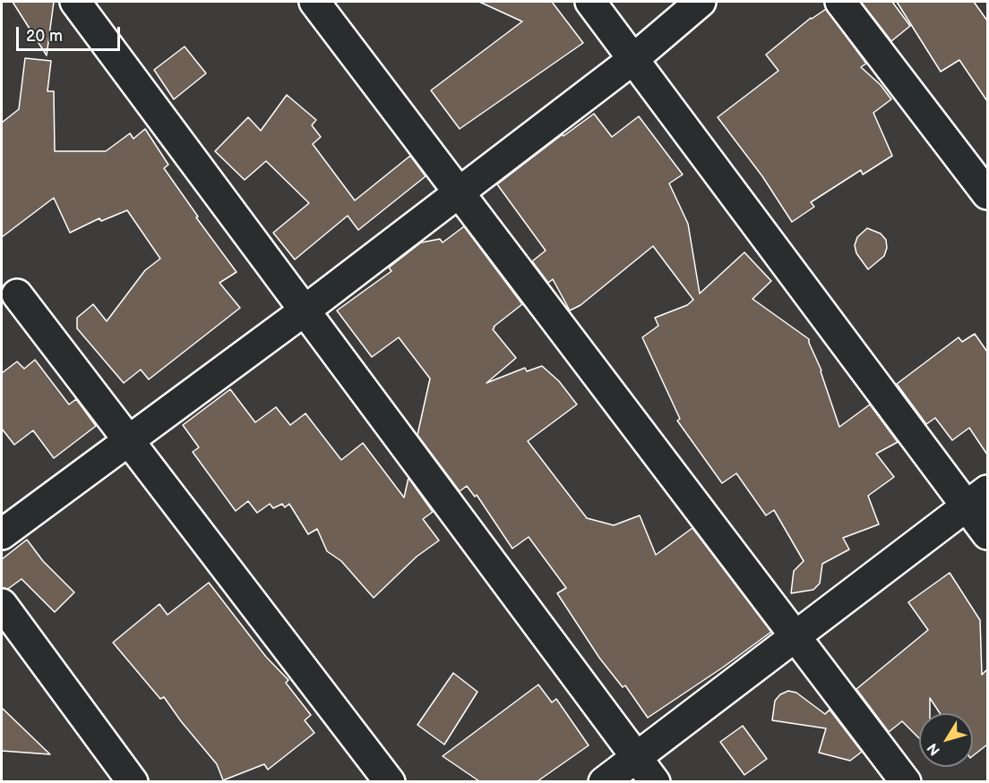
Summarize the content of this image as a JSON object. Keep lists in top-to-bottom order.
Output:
{
  "scale_bar": "20 m",
  "north": "bottom left"
}
